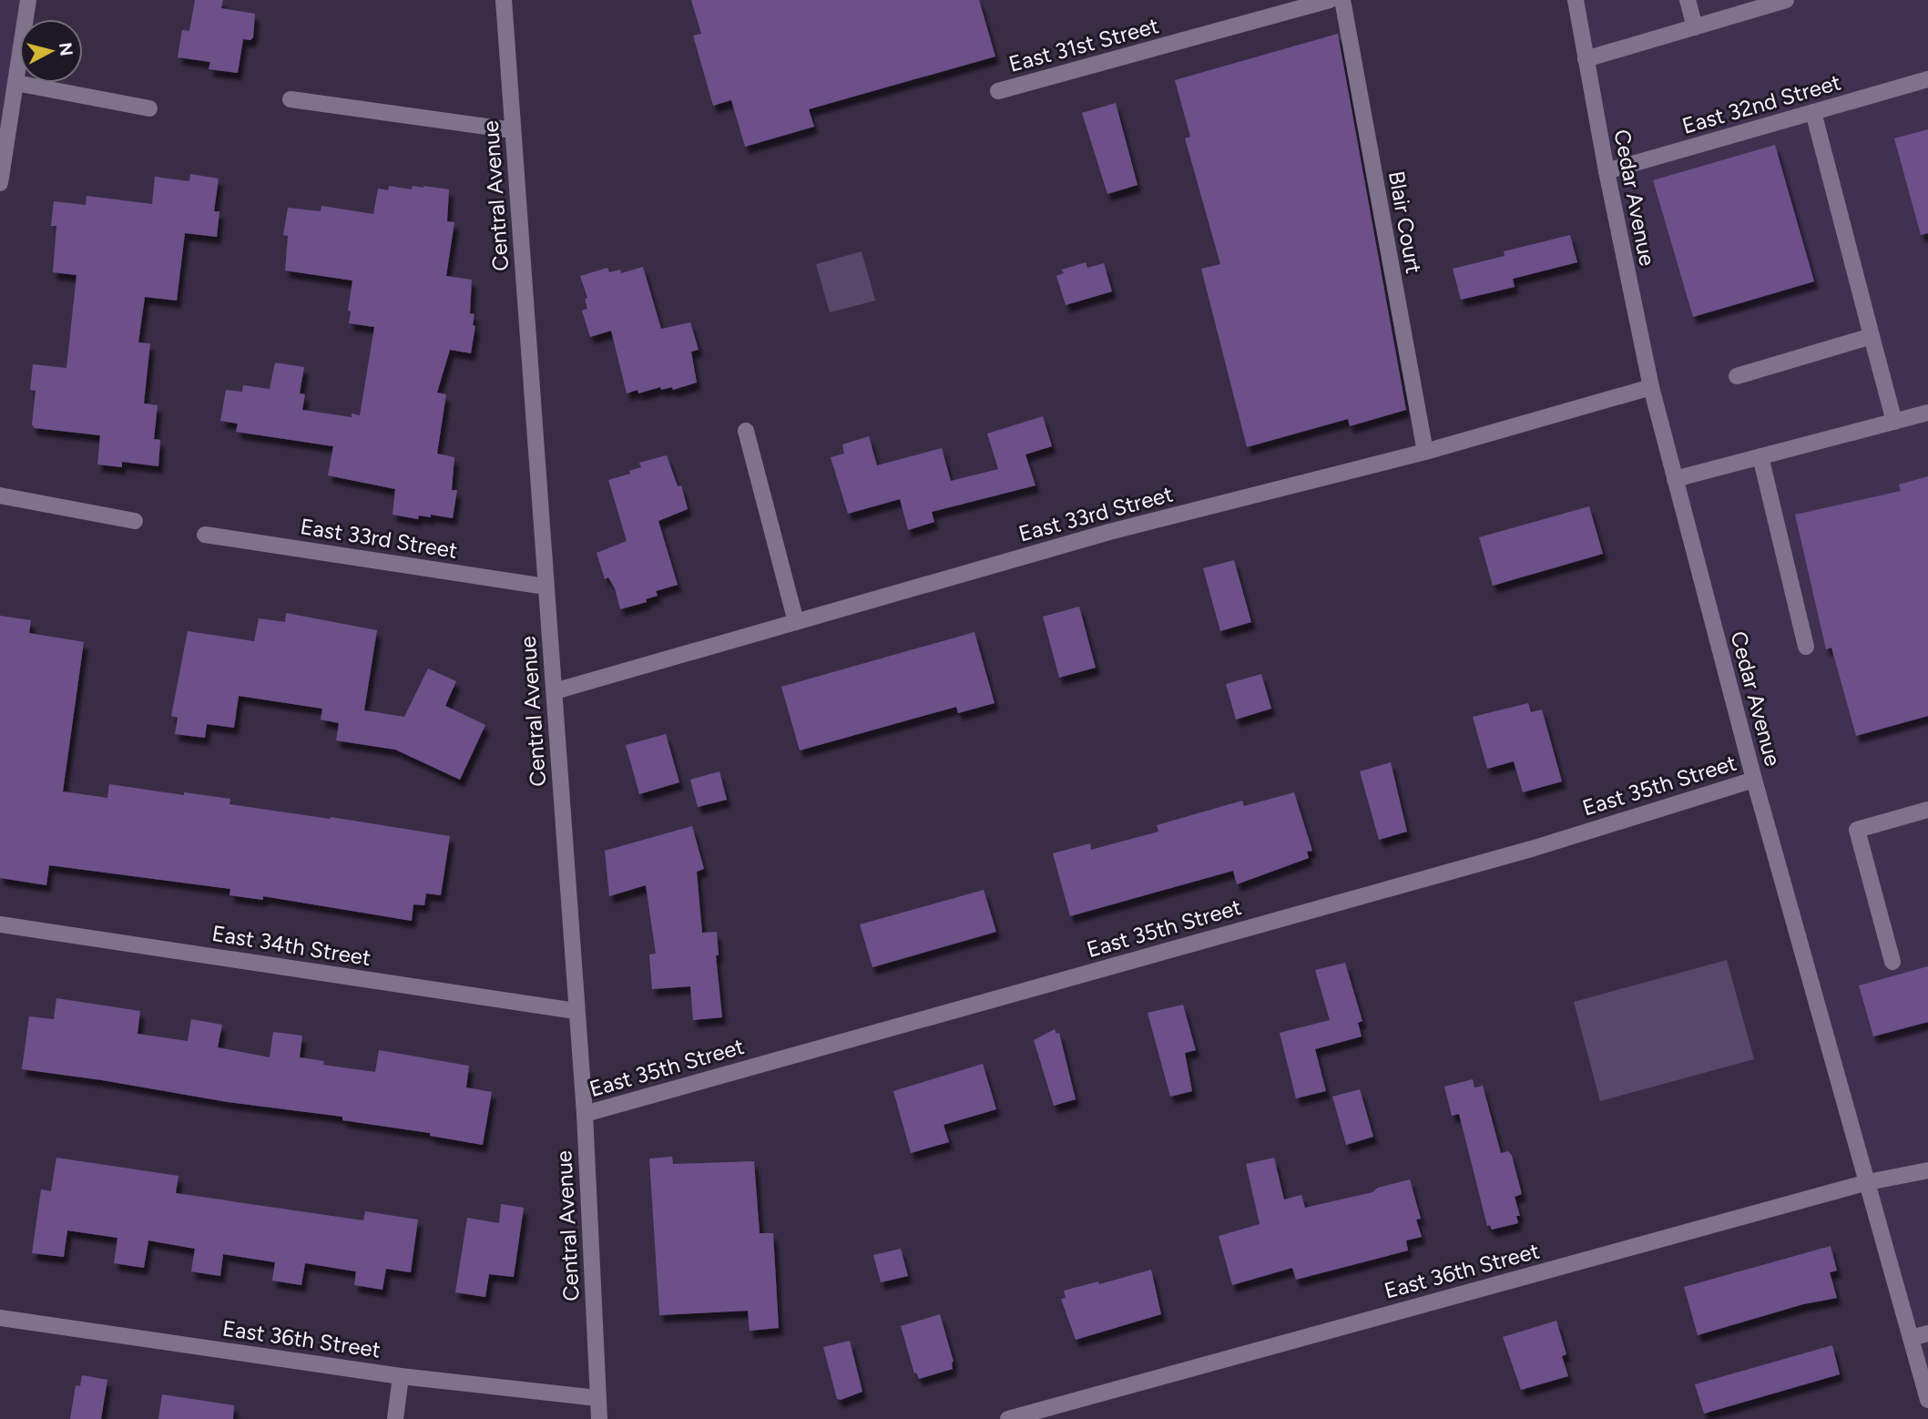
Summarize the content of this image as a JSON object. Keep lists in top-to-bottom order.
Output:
{
  "streets": {
    "street": [
      "East 31st Street",
      "East 32nd Street",
      "Central Avenue",
      "Cedar Avenue",
      "Blair Court",
      "East 33rd Street",
      "East 35th Street",
      "East 34th Street",
      "East 36th Street"
    ]
  },
  "crossings": [
    ["East 32nd Street", "Cedar Avenue"],
    ["Central Avenue", "East 33rd Street"],
    ["Central Avenue", "East 35th Street"],
    ["Central Avenue", "East 34th Street"],
    ["Central Avenue", "East 36th Street"],
    ["Cedar Avenue", "East 33rd Street"],
    ["Cedar Avenue", "East 35th Street"],
    ["Cedar Avenue", "East 36th Street"],
    ["Blair Court", "East 33rd Street"]
  ],
  "north": "right"
}
